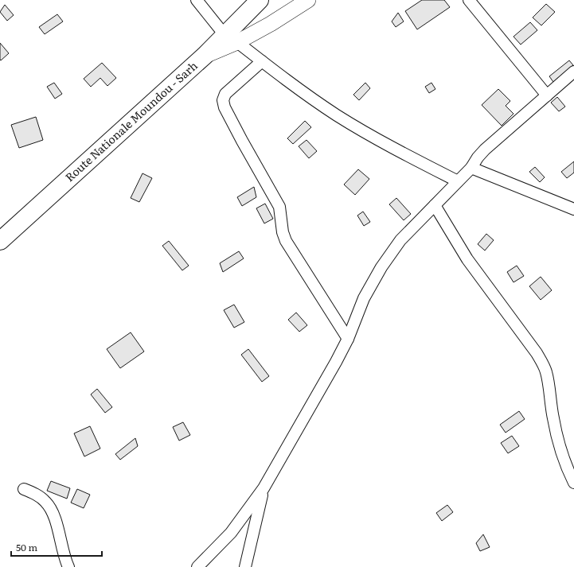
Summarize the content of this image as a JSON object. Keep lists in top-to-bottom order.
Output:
{
  "streets": {
    "highway": ["Route Nationale Moundou - Sarh"]
  },
  "scale_bar": "50 m"
}
